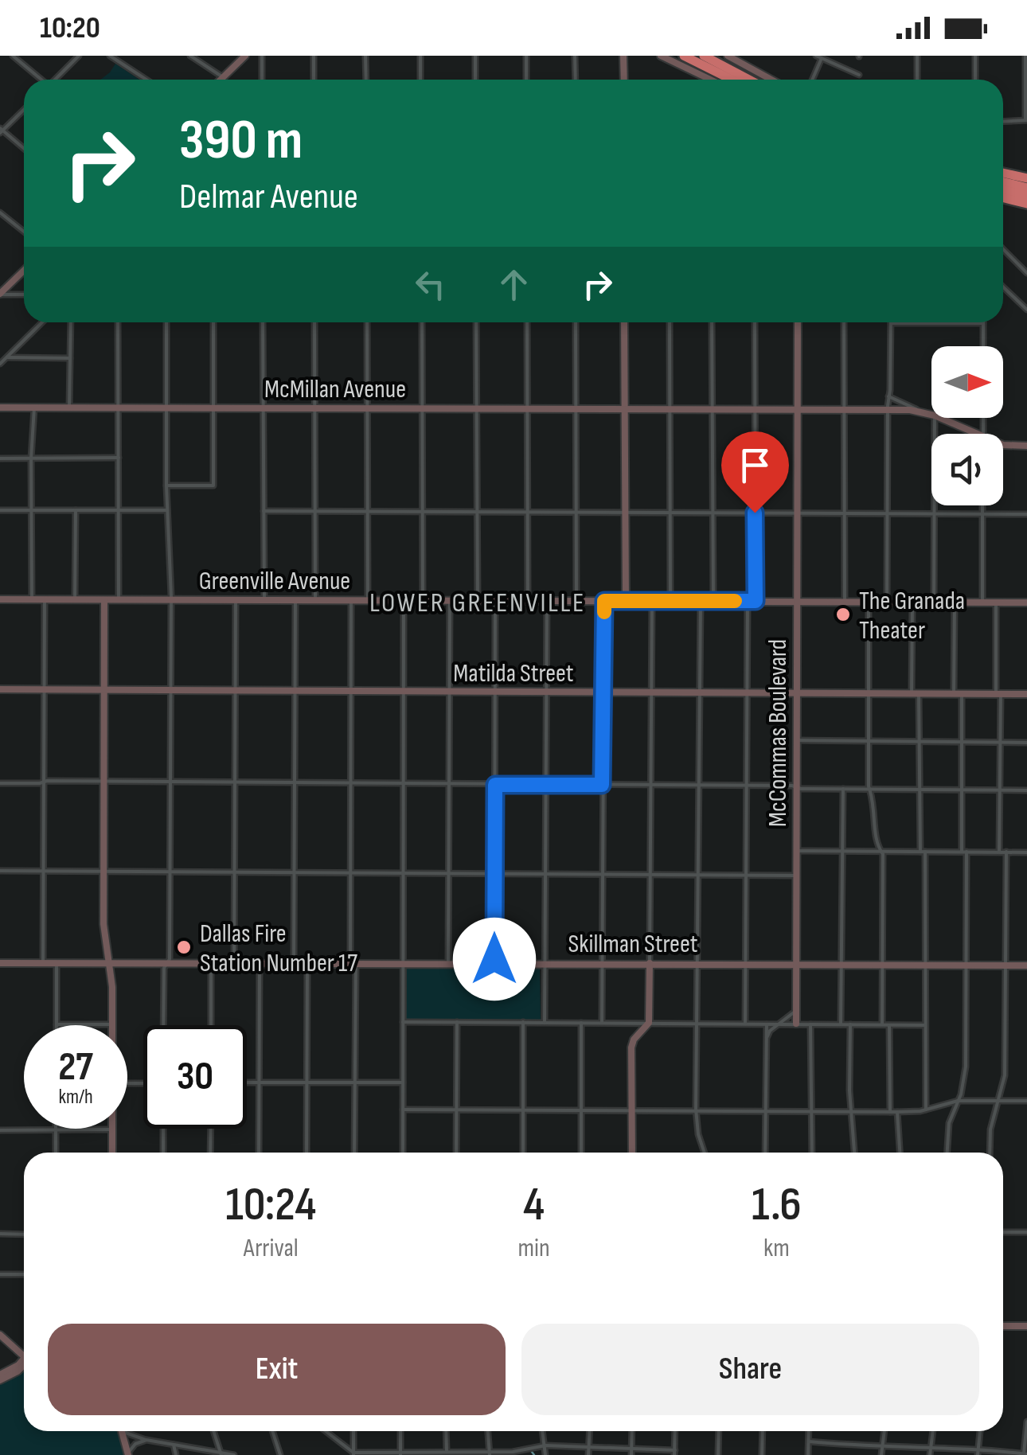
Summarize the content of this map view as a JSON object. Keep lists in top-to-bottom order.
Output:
{
  "streets": {
    "street": [
      "McMillan Avenue",
      "Greenville Avenue",
      "Matilda Street",
      "McCommas Boulevard",
      "Skillman Street"
    ]
  },
  "crossings": [
    ["McMillan Avenue", "McCommas Boulevard"],
    ["Greenville Avenue", "McCommas Boulevard"],
    ["Matilda Street", "McCommas Boulevard"],
    ["McCommas Boulevard", "Skillman Street"]
  ],
  "districts": ["LOWER GREENVILLE"],
  "places": ["The Granada Theater", "Dallas Fire Station Number 17"],
  "north": "right",
  "page": {
    "status": "10:20",
    "turn": ["390 m", "Delmar Avenue"],
    "speed": "27 km/h",
    "limit": "30",
    "eta": [
      "10:24",
      "Arrival",
      "4",
      "min",
      "1.6",
      "km"
    ],
    "buttons": ["Exit", "Share"]
  }
}
